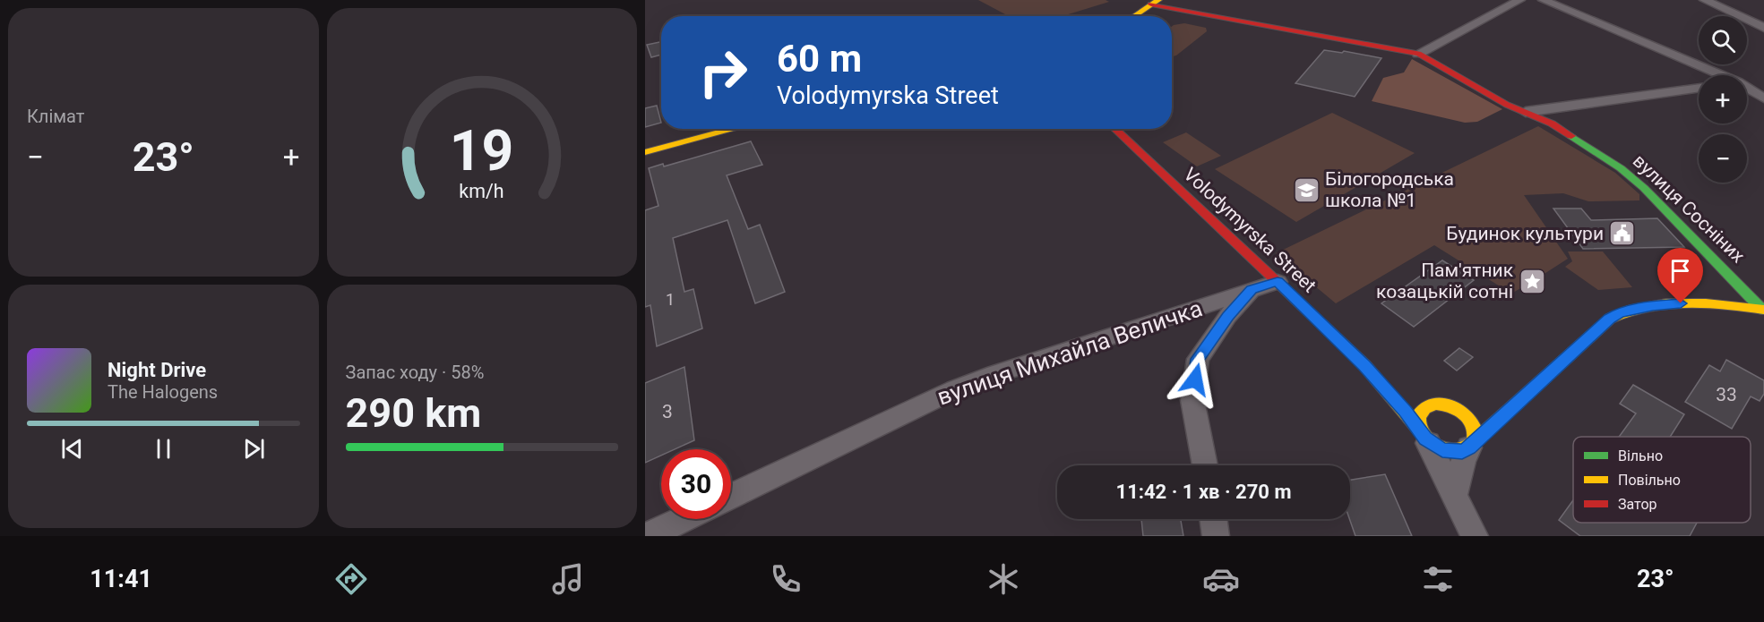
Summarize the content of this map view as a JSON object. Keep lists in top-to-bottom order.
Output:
{
  "streets": {
    "main road": ["вулиця Сосніних", "Volodymyrska Street"],
    "street": ["вулиця Михайла Величка"]
  },
  "crossings": [
    ["Volodymyrska Street", "вулиця Михайла Величка"]
  ],
  "places": {
    "school or university": ["Білогородська школа №1"],
    "public building": ["Будинок культури"],
    "place": ["Пам'ятник козацькій сотні"]
  },
  "house_numbers": ["1", "33", "3"],
  "legend": ["Вільно", "Повільно", "Затор"],
  "page": {
    "tile": [
      "Клімат",
      ["Запас ходу · 58%", "290 km"]
    ],
    "map_buttons": ["+", "−"],
    "turn": ["60 m", "Volodymyrska Street"],
    "heat": ["−", "23°", "+"],
    "song": ["Night Drive", "The Halogens"],
    "limit": "30",
    "trip": "11:42 · 1 хв · 270 m",
    "tabs": ["11:41", "23°"],
    "gauge": ["19", "km/h"]
  }
}
